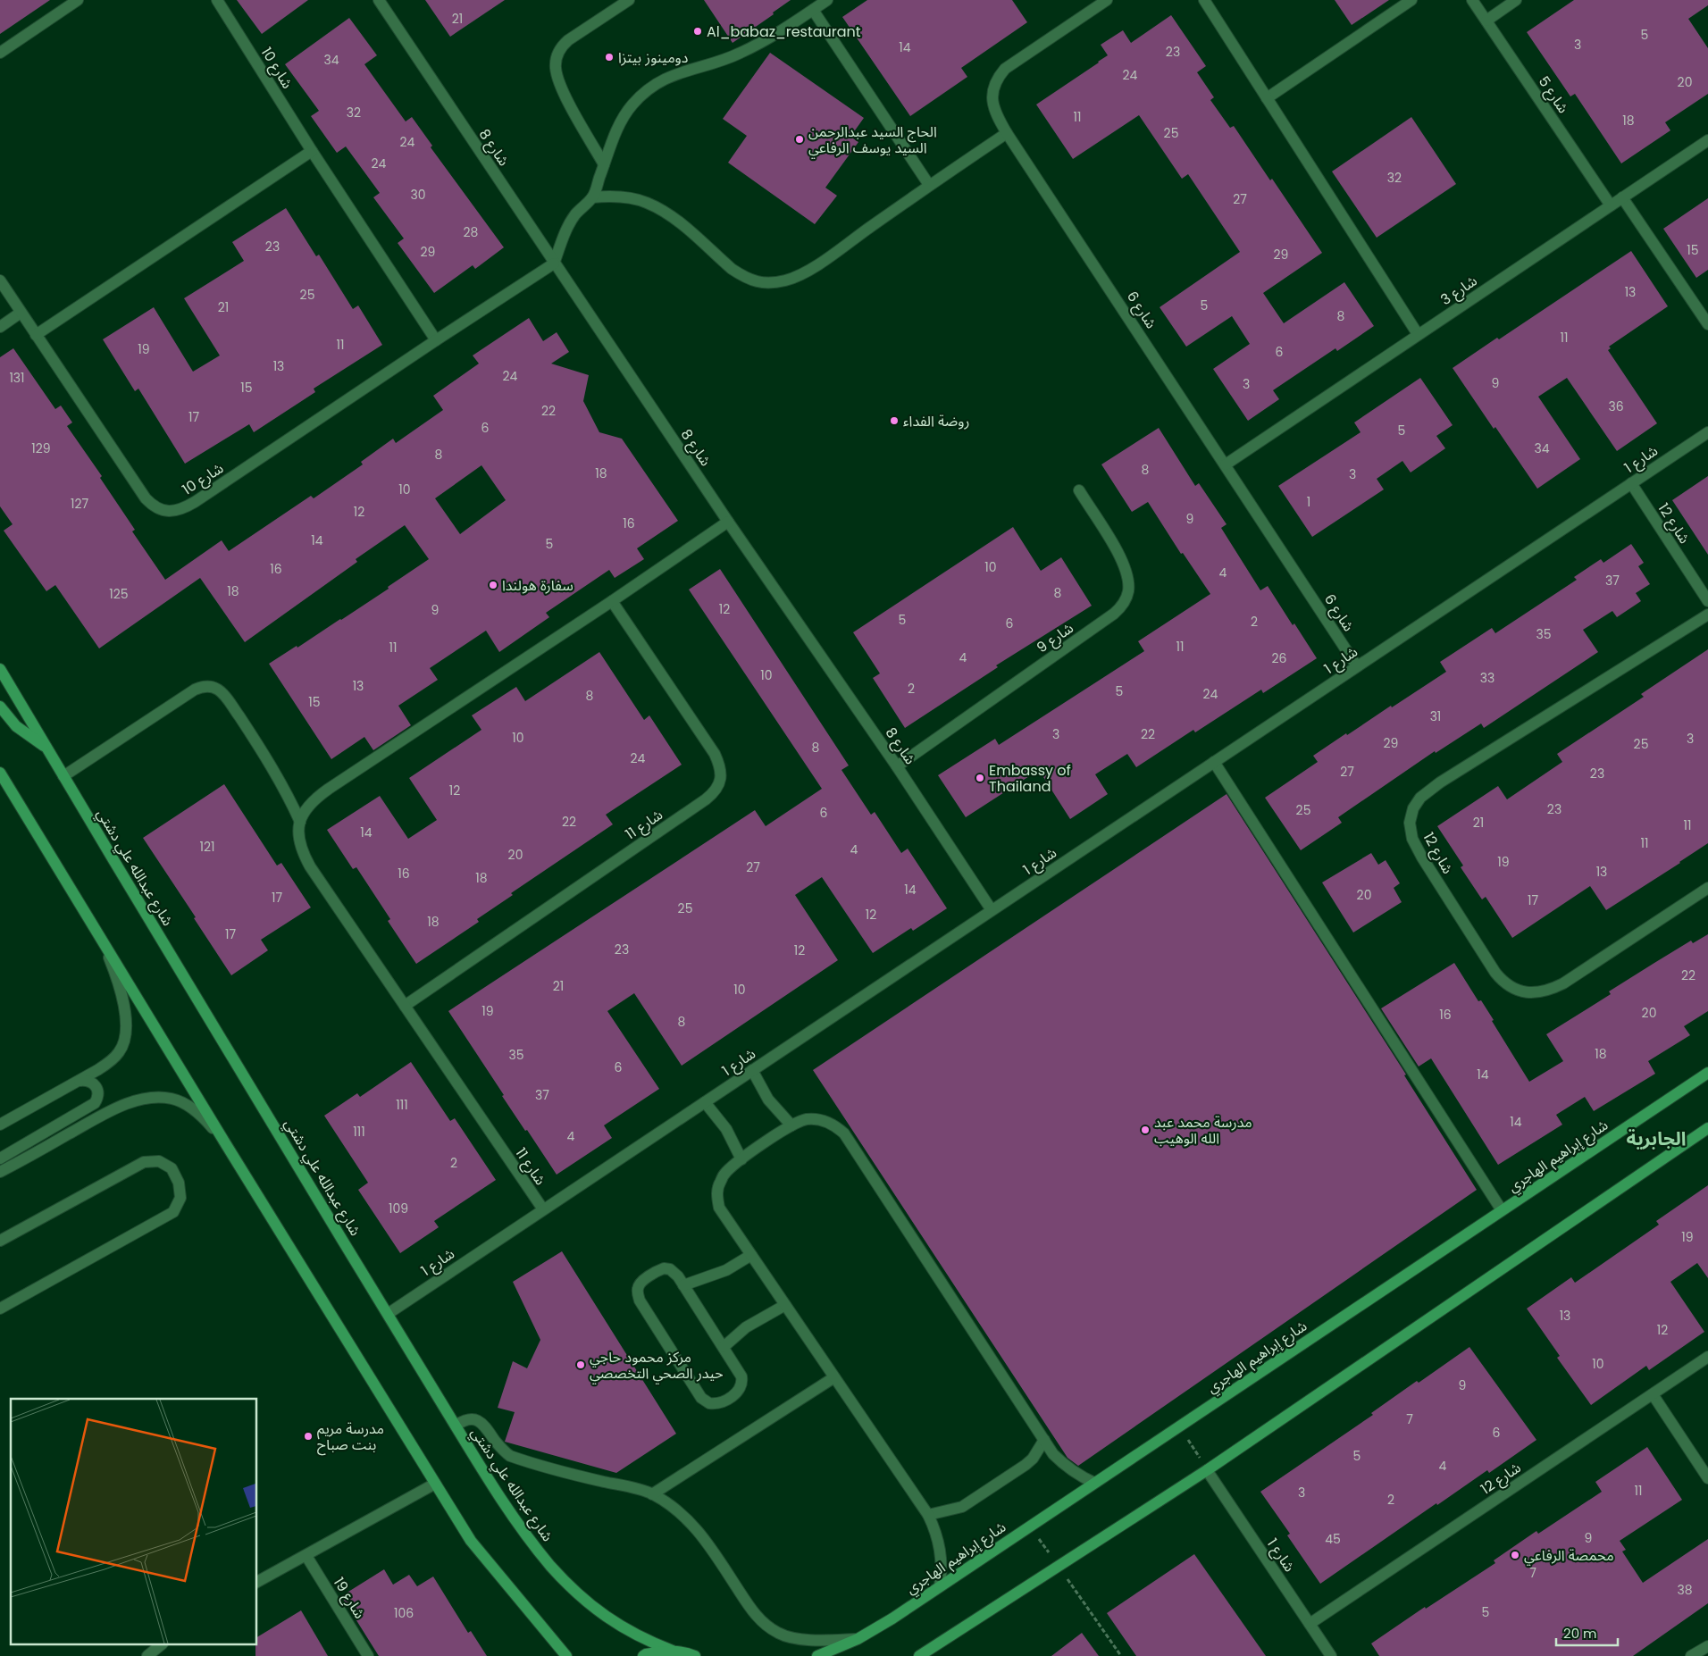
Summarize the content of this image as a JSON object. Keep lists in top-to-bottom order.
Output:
{
  "streets": {
    "main road": ["شارع عبدالله علي دشتي", "شارع إبراهيم الهاجري"],
    "street": [
      "شارع 10",
      "شارع 5",
      "شارع 8",
      "شارع 3",
      "شارع 6",
      "شارع 1",
      "شارع 12",
      "شارع 9",
      "شارع 11",
      "شارع 19"
    ]
  },
  "crossings": [
    ["شارع 10", "شارع 8"],
    ["شارع 5", "شارع 3"],
    ["شارع 8", "شارع 1"],
    ["شارع 8", "شارع 9"],
    ["شارع 8", "شارع 11"],
    ["شارع 3", "شارع 6"],
    ["شارع 6", "شارع 1"],
    ["شارع 1", "شارع 12"],
    ["شارع 1", "شارع 11"],
    ["شارع 1", "شارع عبدالله علي دشتي"]
  ],
  "districts": ["الجابرية"],
  "places": [
    "Al_babaz_restaurant",
    "دومينوز بيتزا",
    "الحاج السيد عبدالرحمن السيد يوسف الرفاعي",
    "روضة الفداء",
    "سفارة هولندا",
    "Embassy of Thailand",
    "مدرسة محمد عبد الله الوهيب",
    "مركز محمود حاجي حيدر الصحي التخصصي",
    "مدرسة مريم بنت صباح",
    "محمصة الرفاعي"
  ],
  "house_numbers": [
    "21",
    "5",
    "3",
    "14",
    "23",
    "34",
    "24",
    "20",
    "32",
    "11",
    "18",
    "25",
    "24",
    "24",
    "32",
    "30",
    "27",
    "28",
    "23",
    "15",
    "29",
    "29",
    "13",
    "25",
    "5",
    "21",
    "8",
    "11",
    "11",
    "19",
    "6",
    "13",
    "24",
    "131",
    "9",
    "3",
    "15",
    "36",
    "22",
    "17",
    "6",
    "5",
    "129",
    "34",
    "8",
    "8",
    "18",
    "3",
    "10",
    "1",
    "127",
    "12",
    "9",
    "16",
    "14",
    "5",
    "10",
    "16",
    "4",
    "37",
    "18",
    "8",
    "125",
    "12",
    "9",
    "5",
    "2",
    "6",
    "35",
    "11",
    "11",
    "4",
    "26",
    "10",
    "33",
    "13",
    "2",
    "5",
    "24",
    "8",
    "15",
    "31",
    "3",
    "22",
    "10",
    "3",
    "29",
    "25",
    "8",
    "24",
    "27",
    "23",
    "12",
    "23",
    "25",
    "6",
    "22",
    "21",
    "11",
    "14",
    "11",
    "121",
    "4",
    "20",
    "19",
    "27",
    "13",
    "16",
    "18",
    "14",
    "20",
    "17",
    "17",
    "25",
    "12",
    "18",
    "17",
    "23",
    "12",
    "22",
    "21",
    "10",
    "19",
    "20",
    "16",
    "8",
    "18",
    "35",
    "6",
    "14",
    "37",
    "111",
    "14",
    "111",
    "4",
    "2",
    "109",
    "19",
    "13",
    "12",
    "10",
    "9",
    "7",
    "6",
    "5",
    "4",
    "11",
    "3",
    "2",
    "9",
    "45",
    "7",
    "38",
    "5",
    "106"
  ],
  "scale_bar": "20 m"
}
